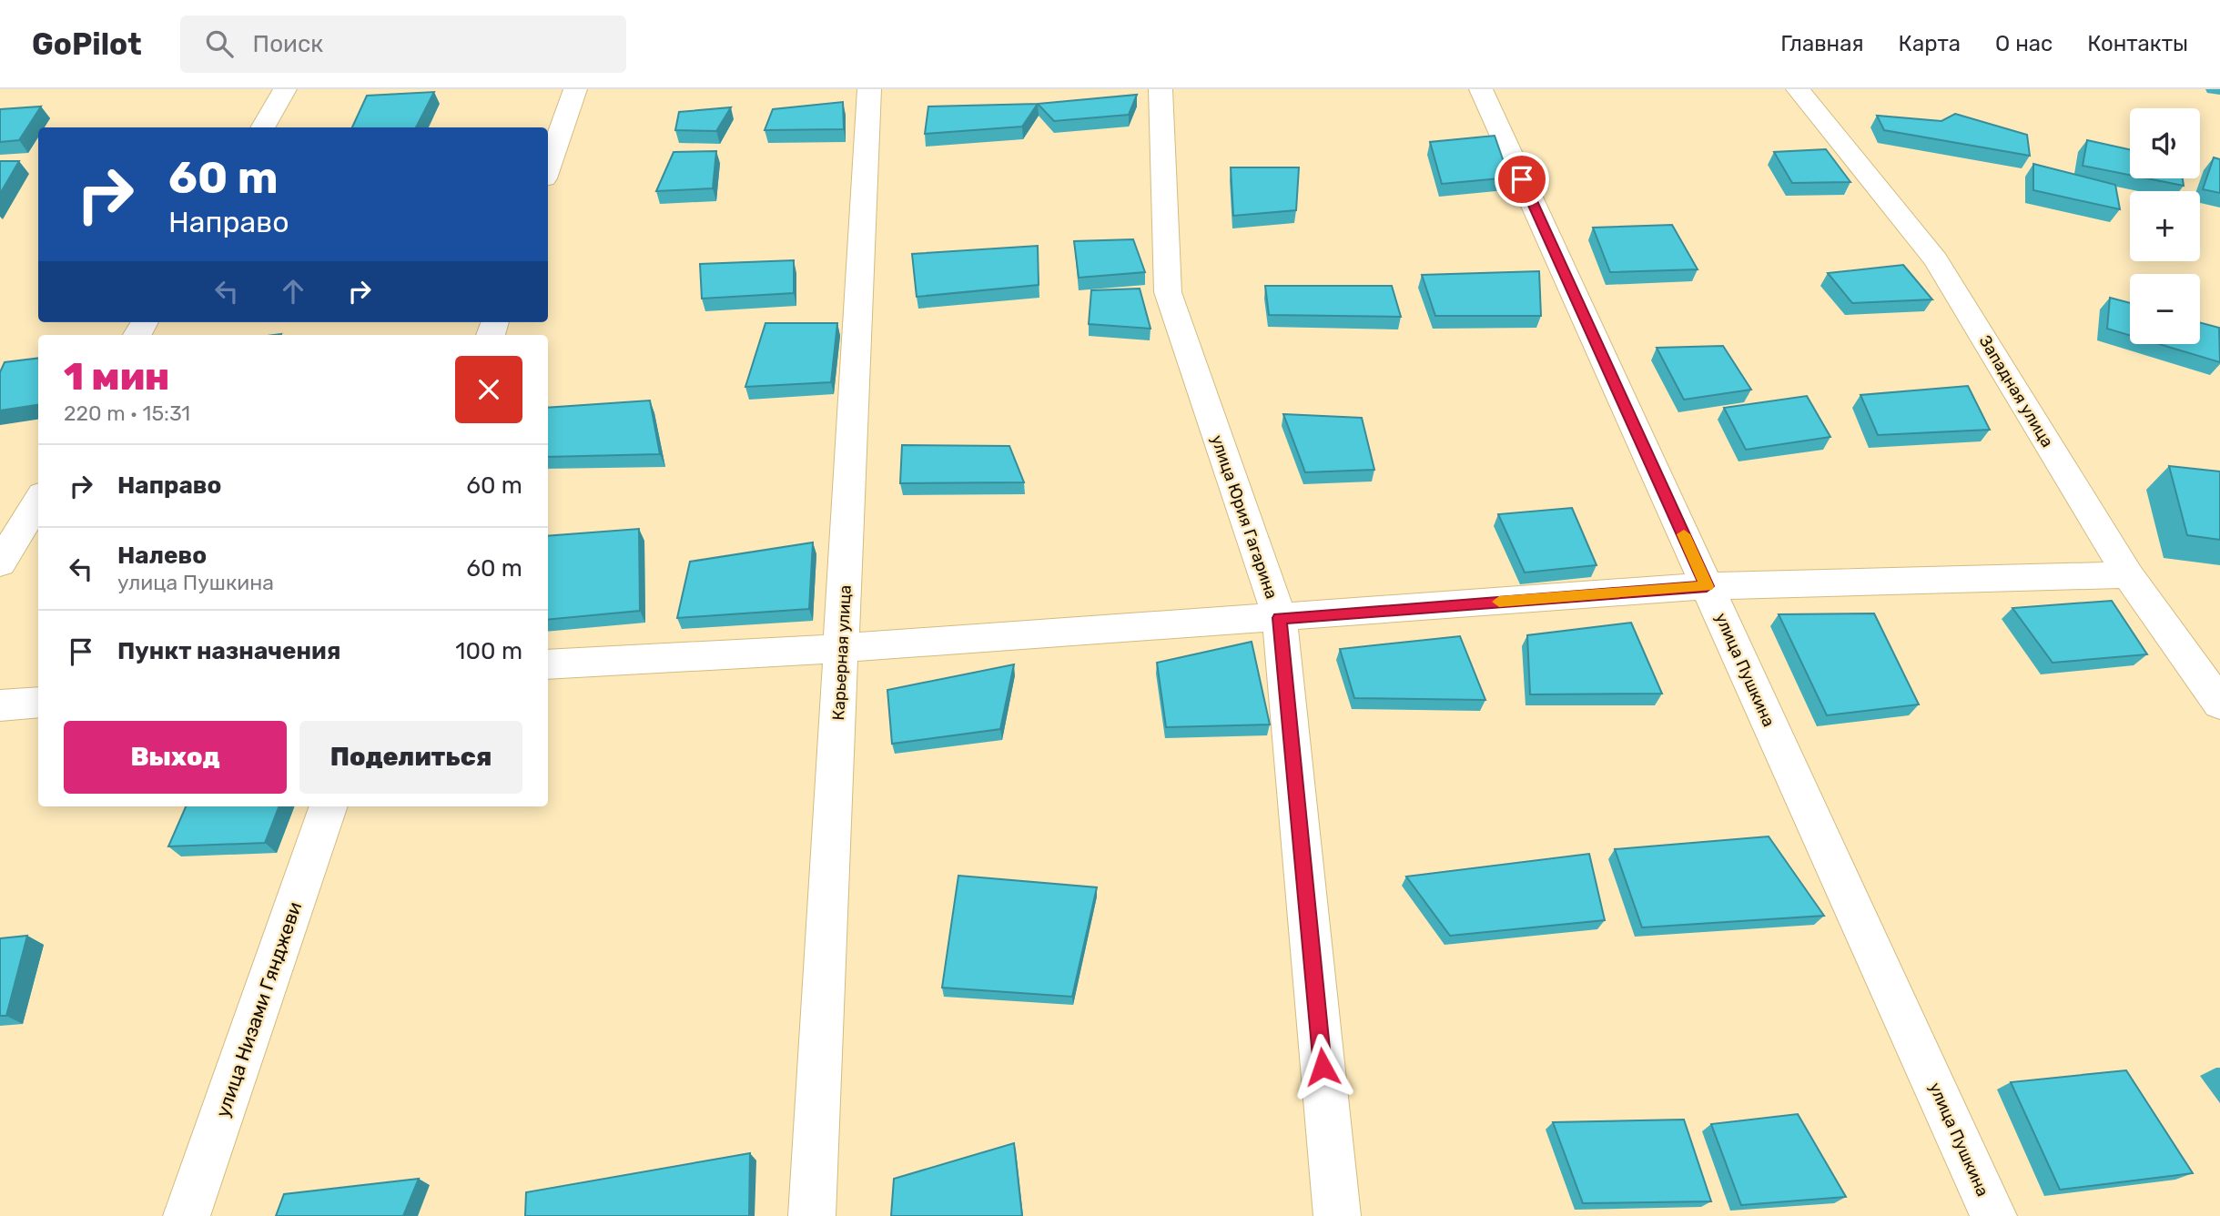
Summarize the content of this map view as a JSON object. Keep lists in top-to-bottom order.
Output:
{
  "streets": {
    "street": [
      "Западная улица",
      "улица Юрия Гагарина",
      "Карьерная улица",
      "улица Пушкина",
      "улица Низами Гянджеви"
    ]
  },
  "page": {
    "header": "GoPilot",
    "search": "Поиск",
    "nav": [
      "Главная",
      "Карта",
      "О нас",
      "Контакты"
    ],
    "map_buttons": ["+", "−"],
    "turn": ["60 m", "Направо"],
    "heading": ["1 мин", "220 m · 15:31"],
    "list": [
      {
        "name": "Направо",
        "value": "60 m"
      },
      {
        "name": "Налево",
        "note": "улица Пушкина",
        "value": "60 m"
      },
      {
        "name": "Пункт назначения",
        "value": "100 m"
      }
    ],
    "buttons": ["Выход", "Поделиться"]
  }
}
